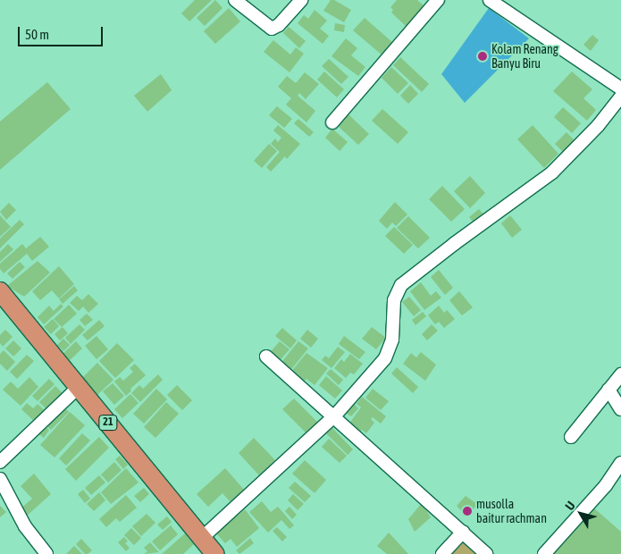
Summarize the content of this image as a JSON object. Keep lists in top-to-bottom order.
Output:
{
  "streets": {
    "highway": ["21"]
  },
  "places": ["Kolam Renang Banyu Biru", "musolla baitur rachman"],
  "scale_bar": "50 m",
  "north": "top left"
}
